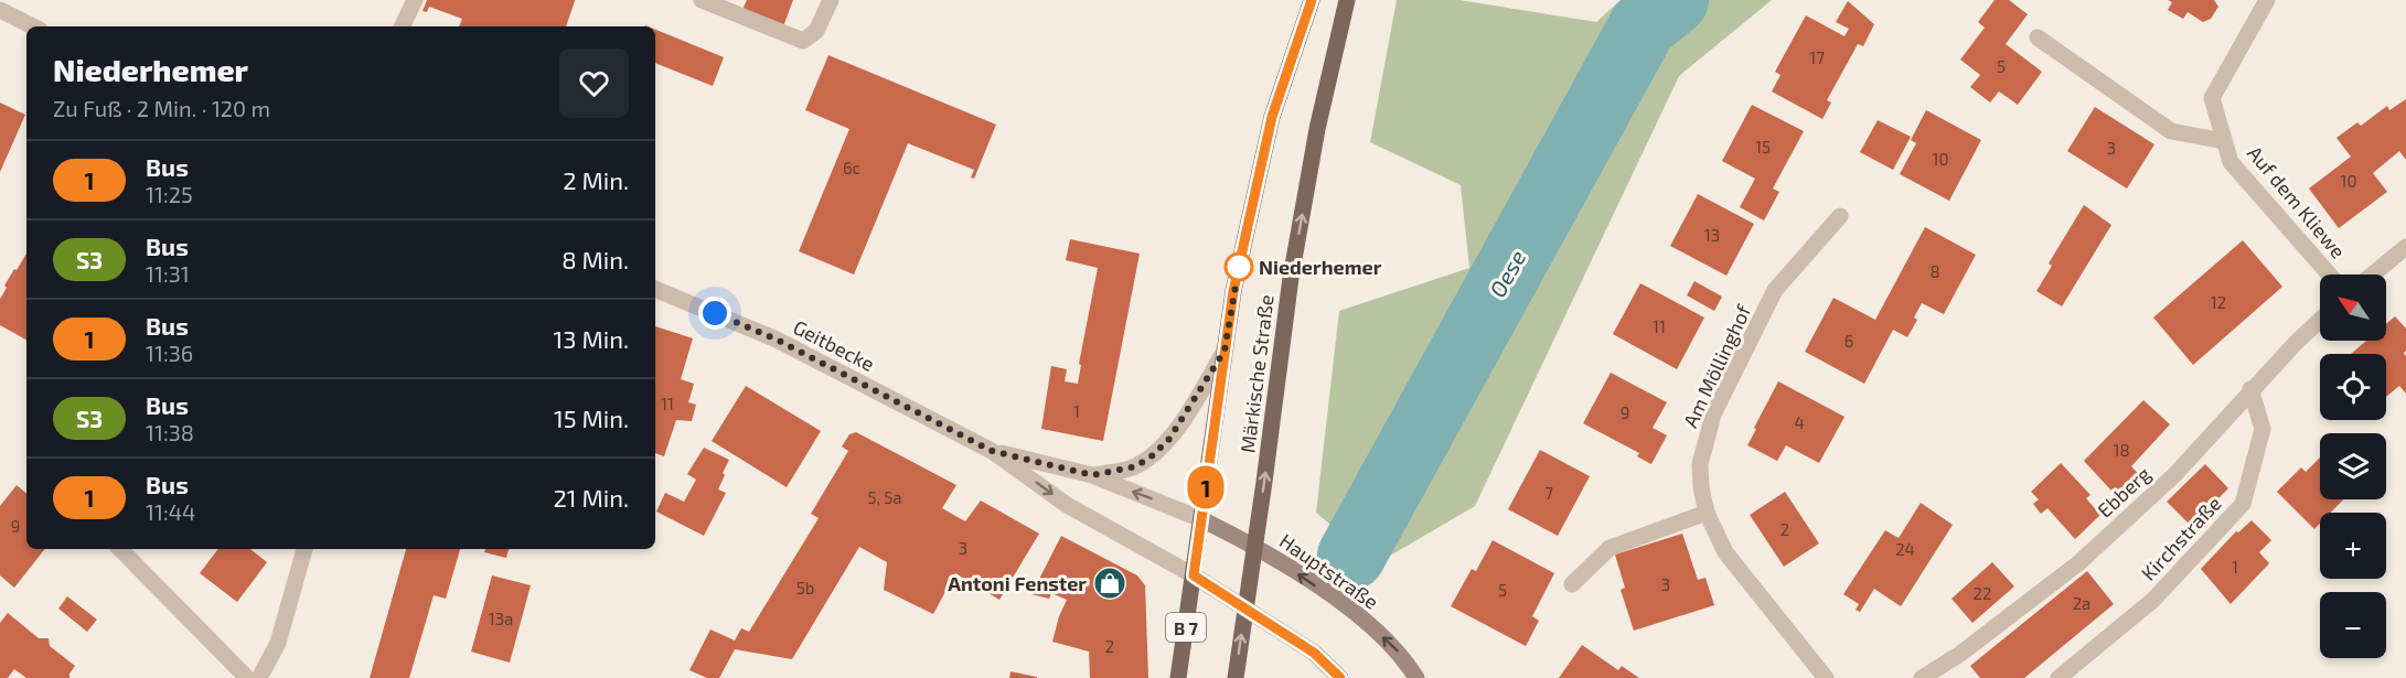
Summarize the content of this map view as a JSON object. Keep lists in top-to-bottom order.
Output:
{
  "streets": {
    "main road": ["Märkische Straße", "Hauptstraße", "B 7"],
    "street": [
      "Auf dem Kliewe",
      "Geitbecke",
      "Am Möllinghof",
      "Ebberg",
      "Kirchstraße"
    ]
  },
  "crossings": [
    ["Geitbecke", "Hauptstraße"],
    ["Geitbecke", "B 7"],
    ["Märkische Straße", "Hauptstraße"],
    ["Ebberg", "Kirchstraße"],
    ["Hauptstraße", "B 7"]
  ],
  "water": ["Oese"],
  "places": {
    "other": ["Niederhemer"],
    "shop": ["Antoni Fenster"]
  },
  "lines": ["bus line 1"],
  "house_numbers": [
    "17",
    "5",
    "15",
    "3",
    "10",
    "6c",
    "10",
    "13",
    "8",
    "12",
    "11",
    "6",
    "11",
    "1",
    "9",
    "4",
    "18",
    "7",
    "5, 5a",
    "9",
    "2",
    "3",
    "24",
    "1",
    "3",
    "5b",
    "5",
    "22",
    "2a",
    "13a",
    "2"
  ],
  "north": "top left",
  "page": {
    "on_map": "1",
    "heading": ["Niederhemer", "Zu Fuß · 2 Min. · 120 m"],
    "list": [
      {
        "mark": "1",
        "name": "Bus",
        "note": "11:25",
        "value": "2 Min."
      },
      {
        "mark": "S3",
        "name": "Bus",
        "note": "11:31",
        "value": "8 Min."
      },
      {
        "mark": "1",
        "name": "Bus",
        "note": "11:36",
        "value": "13 Min."
      },
      {
        "mark": "S3",
        "name": "Bus",
        "note": "11:38",
        "value": "15 Min."
      },
      {
        "mark": "1",
        "name": "Bus",
        "note": "11:44",
        "value": "21 Min."
      }
    ],
    "map_buttons": ["+", "−"]
  }
}
